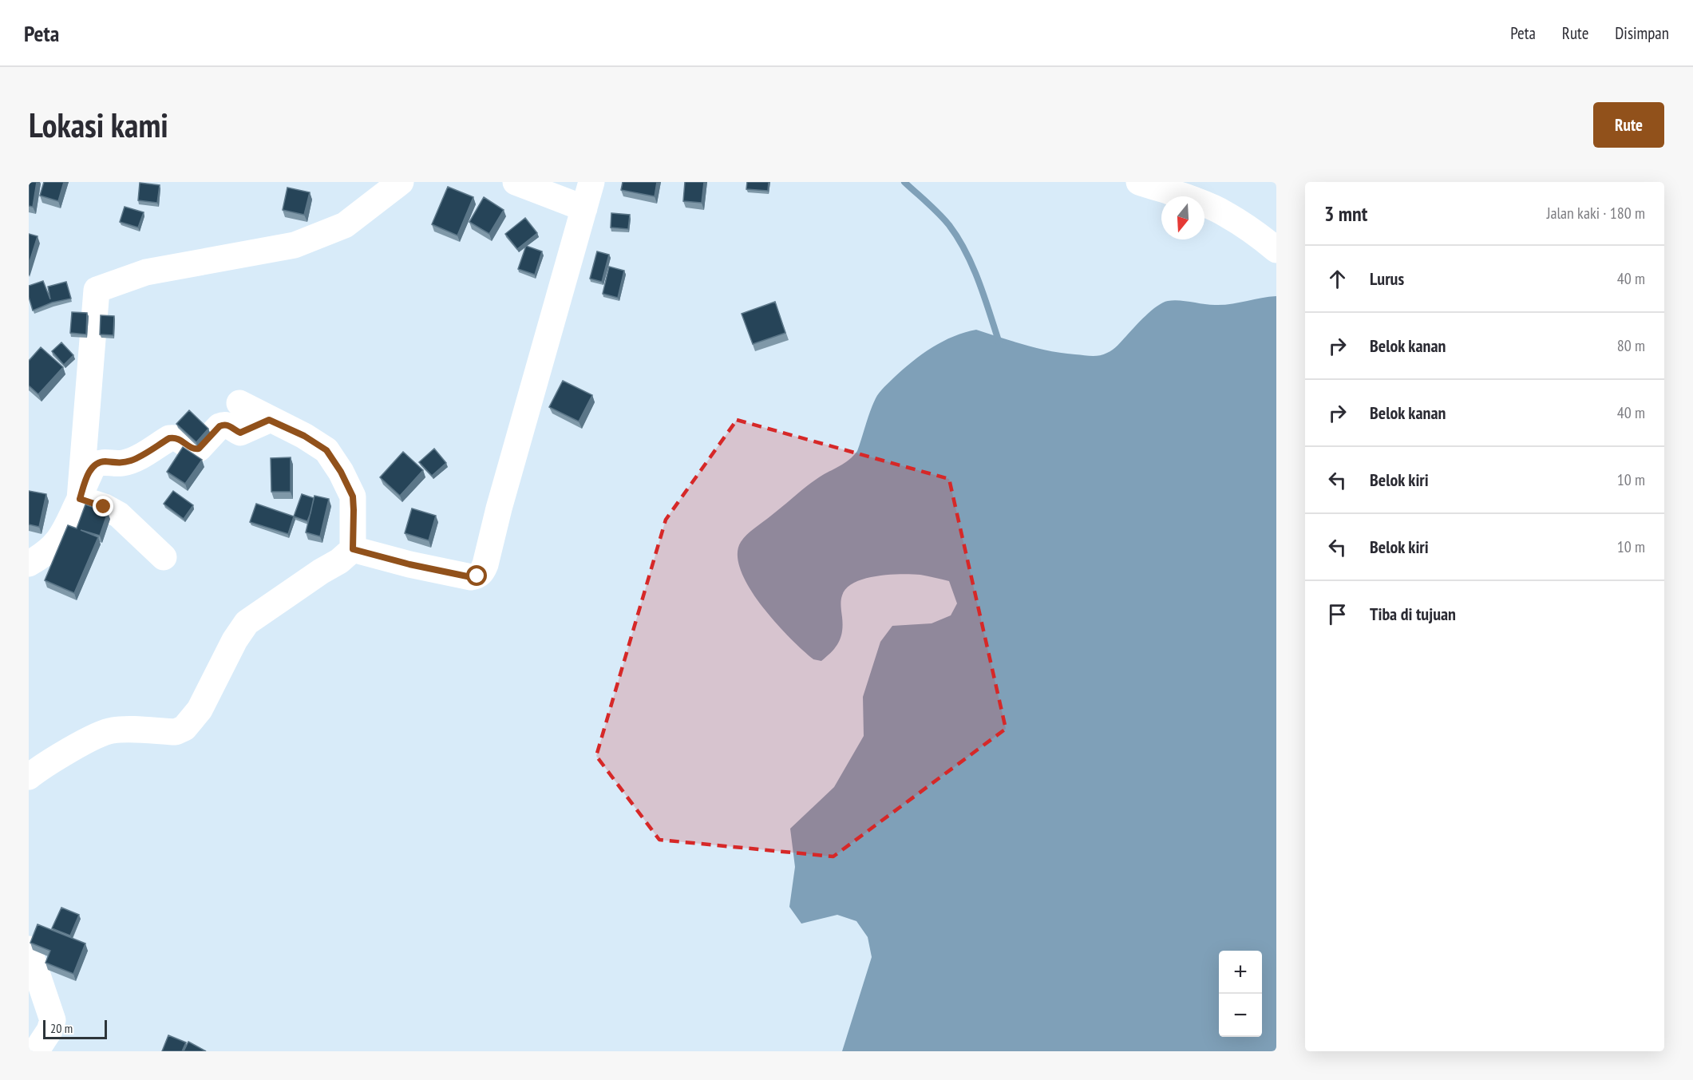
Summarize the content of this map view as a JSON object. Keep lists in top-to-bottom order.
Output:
{
  "scale_bar": "20 m",
  "north": "bottom",
  "page": {
    "header": "Peta",
    "nav": ["Peta", "Rute", "Disimpan"],
    "buttons": "Rute",
    "title": "Lokasi kami",
    "heading": ["3 mnt", "Jalan kaki · 180 m"],
    "list": [
      ["Lurus", "40 m"],
      ["Belok kanan", "80 m"],
      ["Belok kanan", "40 m"],
      ["Belok kiri", "10 m"],
      ["Belok kiri", "10 m"],
      "Tiba di tujuan"
    ],
    "map_buttons": ["+", "−"],
    "scale": "20 m"
  }
}
